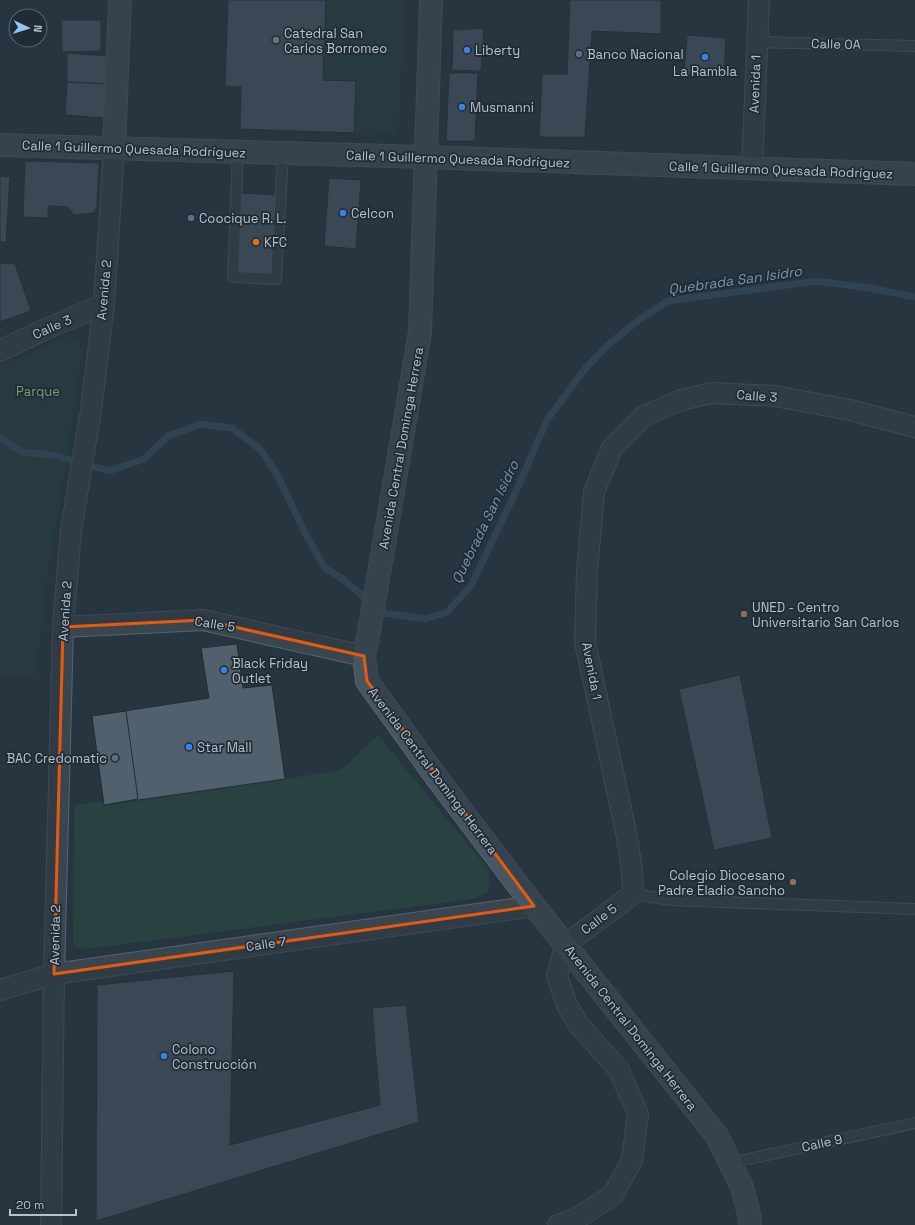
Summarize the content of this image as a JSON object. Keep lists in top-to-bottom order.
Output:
{
  "streets": {
    "main road": ["Calle 1 Guillermo Quesada Rodríguez", "Avenida 2", "Avenida Central Dominga Herrera"],
    "street": [
      "Avenida 1",
      "Calle 3",
      "Calle 5",
      "Calle 7"
    ],
    "lane": ["Calle 0A", "Calle 9"]
  },
  "crossings": [
    ["Calle 0A", "Avenida 1"],
    ["Avenida 1", "Calle 1 Guillermo Quesada Rodríguez"],
    ["Avenida 1", "Calle 3"],
    ["Avenida 1", "Calle 5"],
    ["Calle 1 Guillermo Quesada Rodríguez", "Avenida 2"],
    ["Calle 1 Guillermo Quesada Rodríguez", "Avenida Central Dominga Herrera"],
    ["Avenida 2", "Calle 3"],
    ["Avenida 2", "Calle 5"],
    ["Avenida 2", "Calle 7"],
    ["Avenida Central Dominga Herrera", "Calle 5"],
    ["Avenida Central Dominga Herrera", "Calle 7"],
    ["Avenida Central Dominga Herrera", "Calle 9"]
  ],
  "water": ["Quebrada San Isidro"],
  "parks": ["Parque"],
  "places": [
    "Catedral San Carlos Borromeo",
    "Liberty",
    "Banco Nacional",
    "La Rambla",
    "Musmanni",
    "Celcon",
    "Coocique R. L.",
    "KFC",
    "UNED - Centro Universitario San Carlos",
    "Black Friday Outlet",
    "Star Mall",
    "BAC Credomatic",
    "Colegio Diocesano Padre Eladio Sancho",
    "Colono Construcción"
  ],
  "scale_bar": "20 m",
  "north": "right"
}
